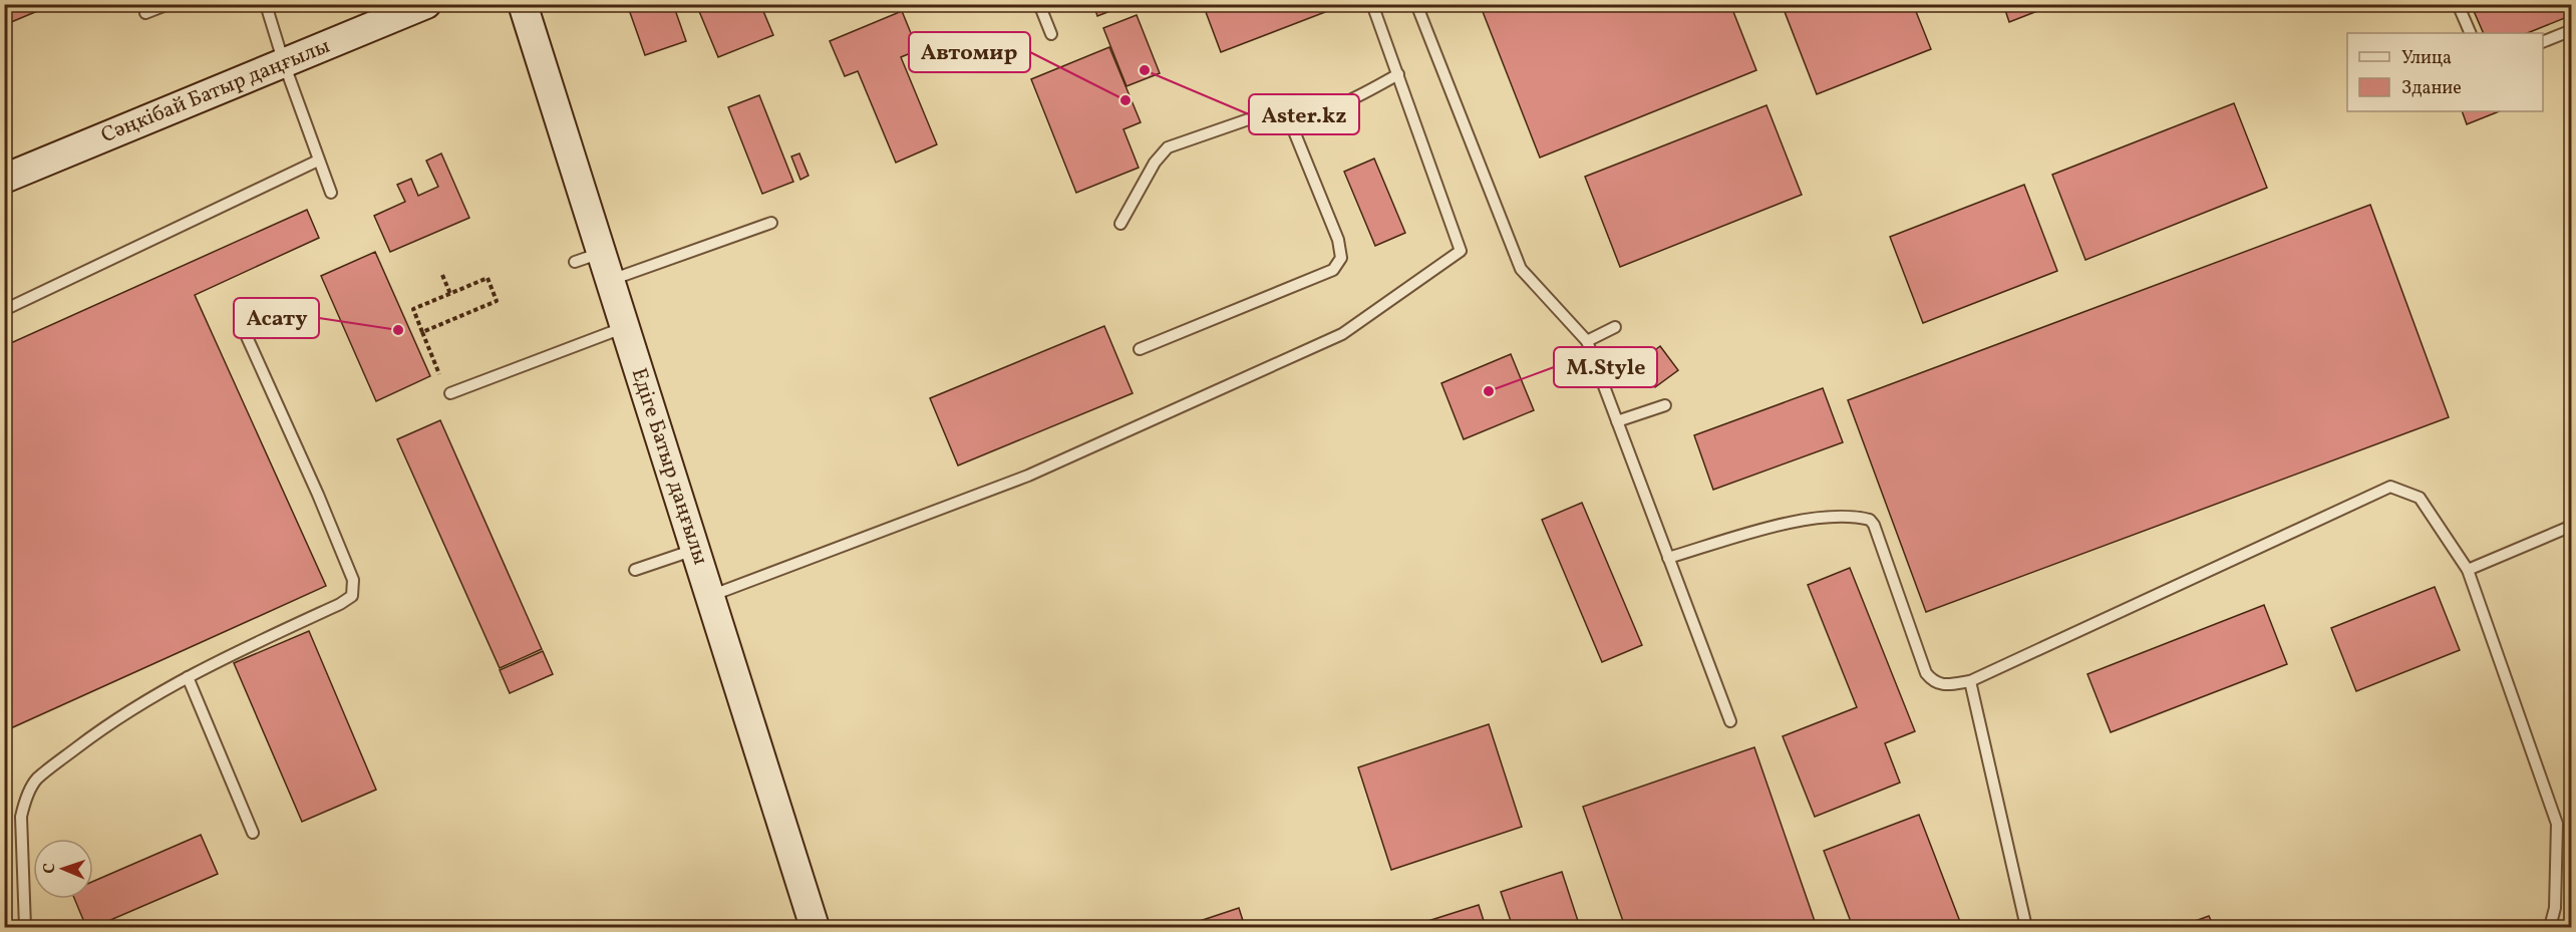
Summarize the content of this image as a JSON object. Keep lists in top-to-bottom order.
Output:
{
  "streets": {
    "main road": ["Сәңкібай Батыр даңғылы", "Едіге Батыр даңғылы"]
  },
  "places": [
    "Aster.kz",
    "Автомир",
    "Асату",
    "M.Style"
  ],
  "legend": ["Улица", "Здание"],
  "north": "left"
}
